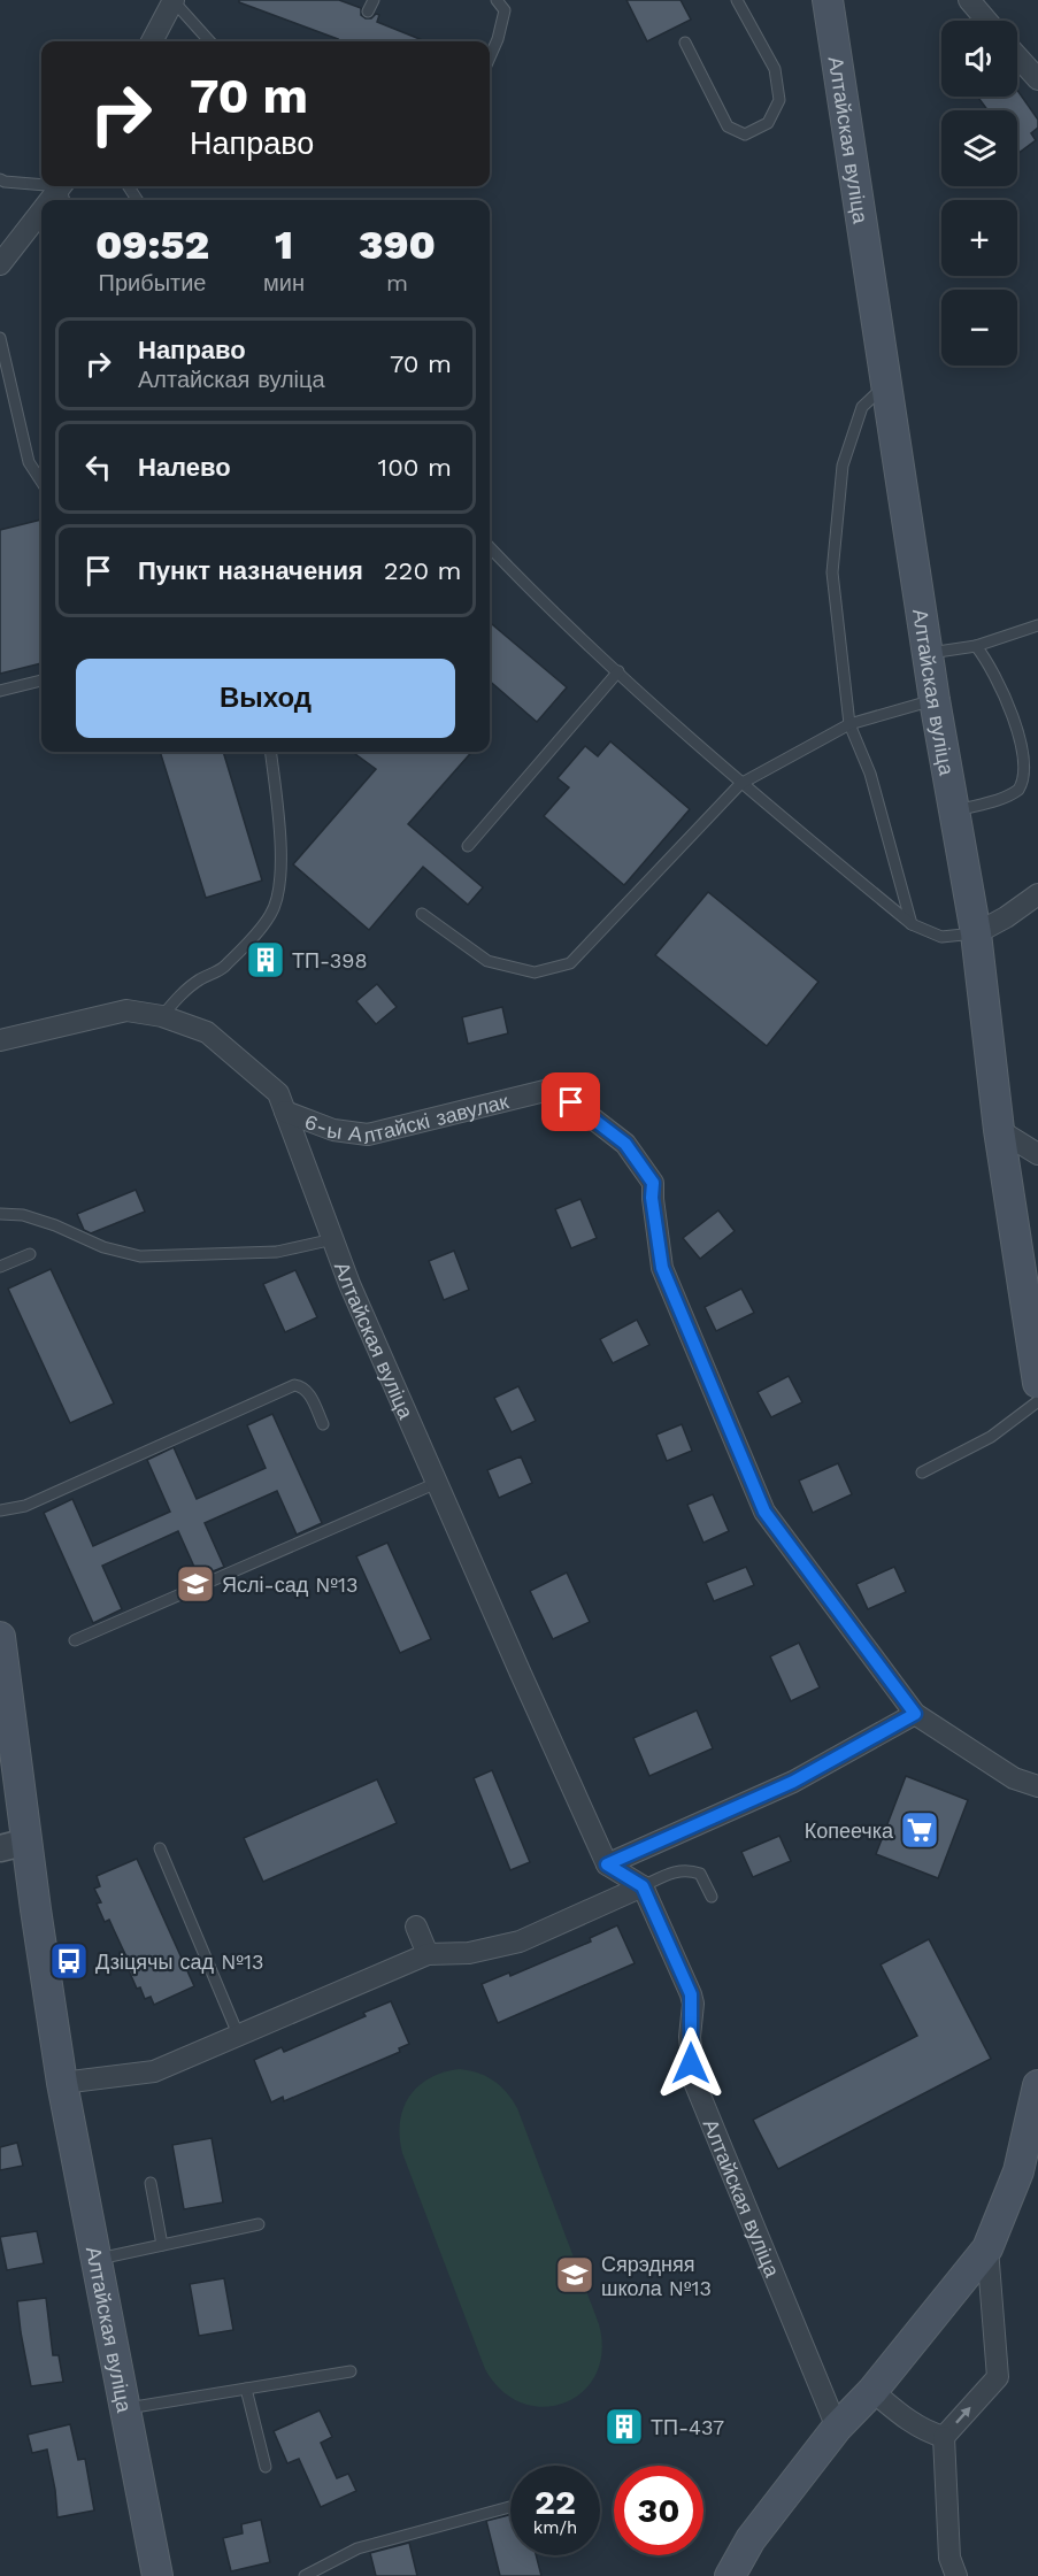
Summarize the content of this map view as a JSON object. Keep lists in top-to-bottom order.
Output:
{
  "streets": {
    "main road": ["Алтайская вуліца"],
    "street": ["6-ы Алтайскі завулак"]
  },
  "crossings": [
    ["Алтайская вуліца", "6-ы Алтайскі завулак"]
  ],
  "places": {
    "building": ["ТП-398", "ТП-437"],
    "school or university": ["Яслі-сад №13", "Сярэдняя школа №13"],
    "supermarket": ["Копеечка"],
    "bus stop": ["Дзіцячы сад №13"]
  },
  "page": {
    "map_buttons": ["+", "−"],
    "turn": ["70 m", "Направо"],
    "eta": [
      "09:52",
      "Прибытие",
      "1",
      "мин",
      "390",
      "m"
    ],
    "list": [
      {
        "name": "Направо",
        "note": "Алтайская вуліца",
        "value": "70 m"
      },
      {
        "name": "Налево",
        "value": "100 m"
      },
      {
        "name": "Пункт назначения",
        "value": "220 m"
      }
    ],
    "buttons": "Выход",
    "speed": "22 km/h",
    "limit": "30"
  }
}
